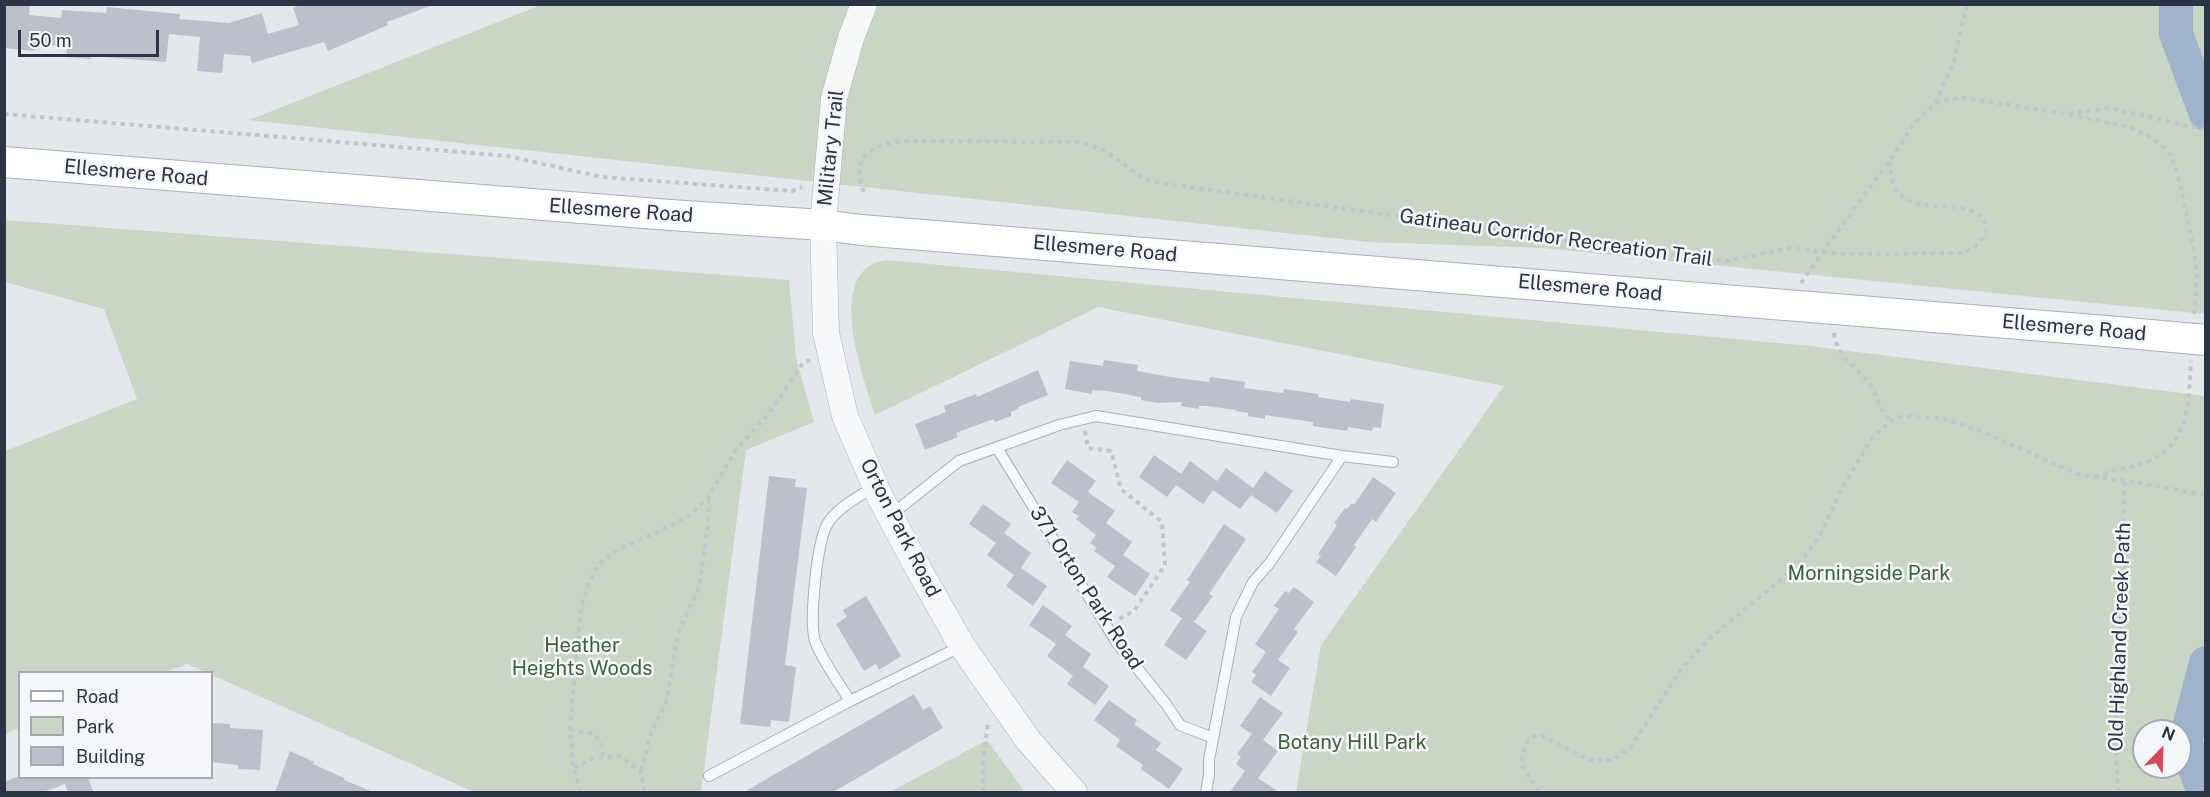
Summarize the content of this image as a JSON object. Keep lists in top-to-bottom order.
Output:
{
  "streets": {
    "main road": ["Ellesmere Road"],
    "street": ["Military Trail", "Orton Park Road"],
    "lane": ["371 Orton Park Road"],
    "path": ["Gatineau Corridor Recreation Trail", "Old Highland Creek Path"]
  },
  "crossings": [
    ["Military Trail", "Ellesmere Road"],
    ["Military Trail", "Orton Park Road"],
    ["Ellesmere Road", "Orton Park Road"]
  ],
  "parks": ["Morningside Park", "Heather Heights Woods", "Botany Hill Park"],
  "legend": ["Road", "Park", "Building"],
  "scale_bar": "50 m",
  "north": "top right"
}
